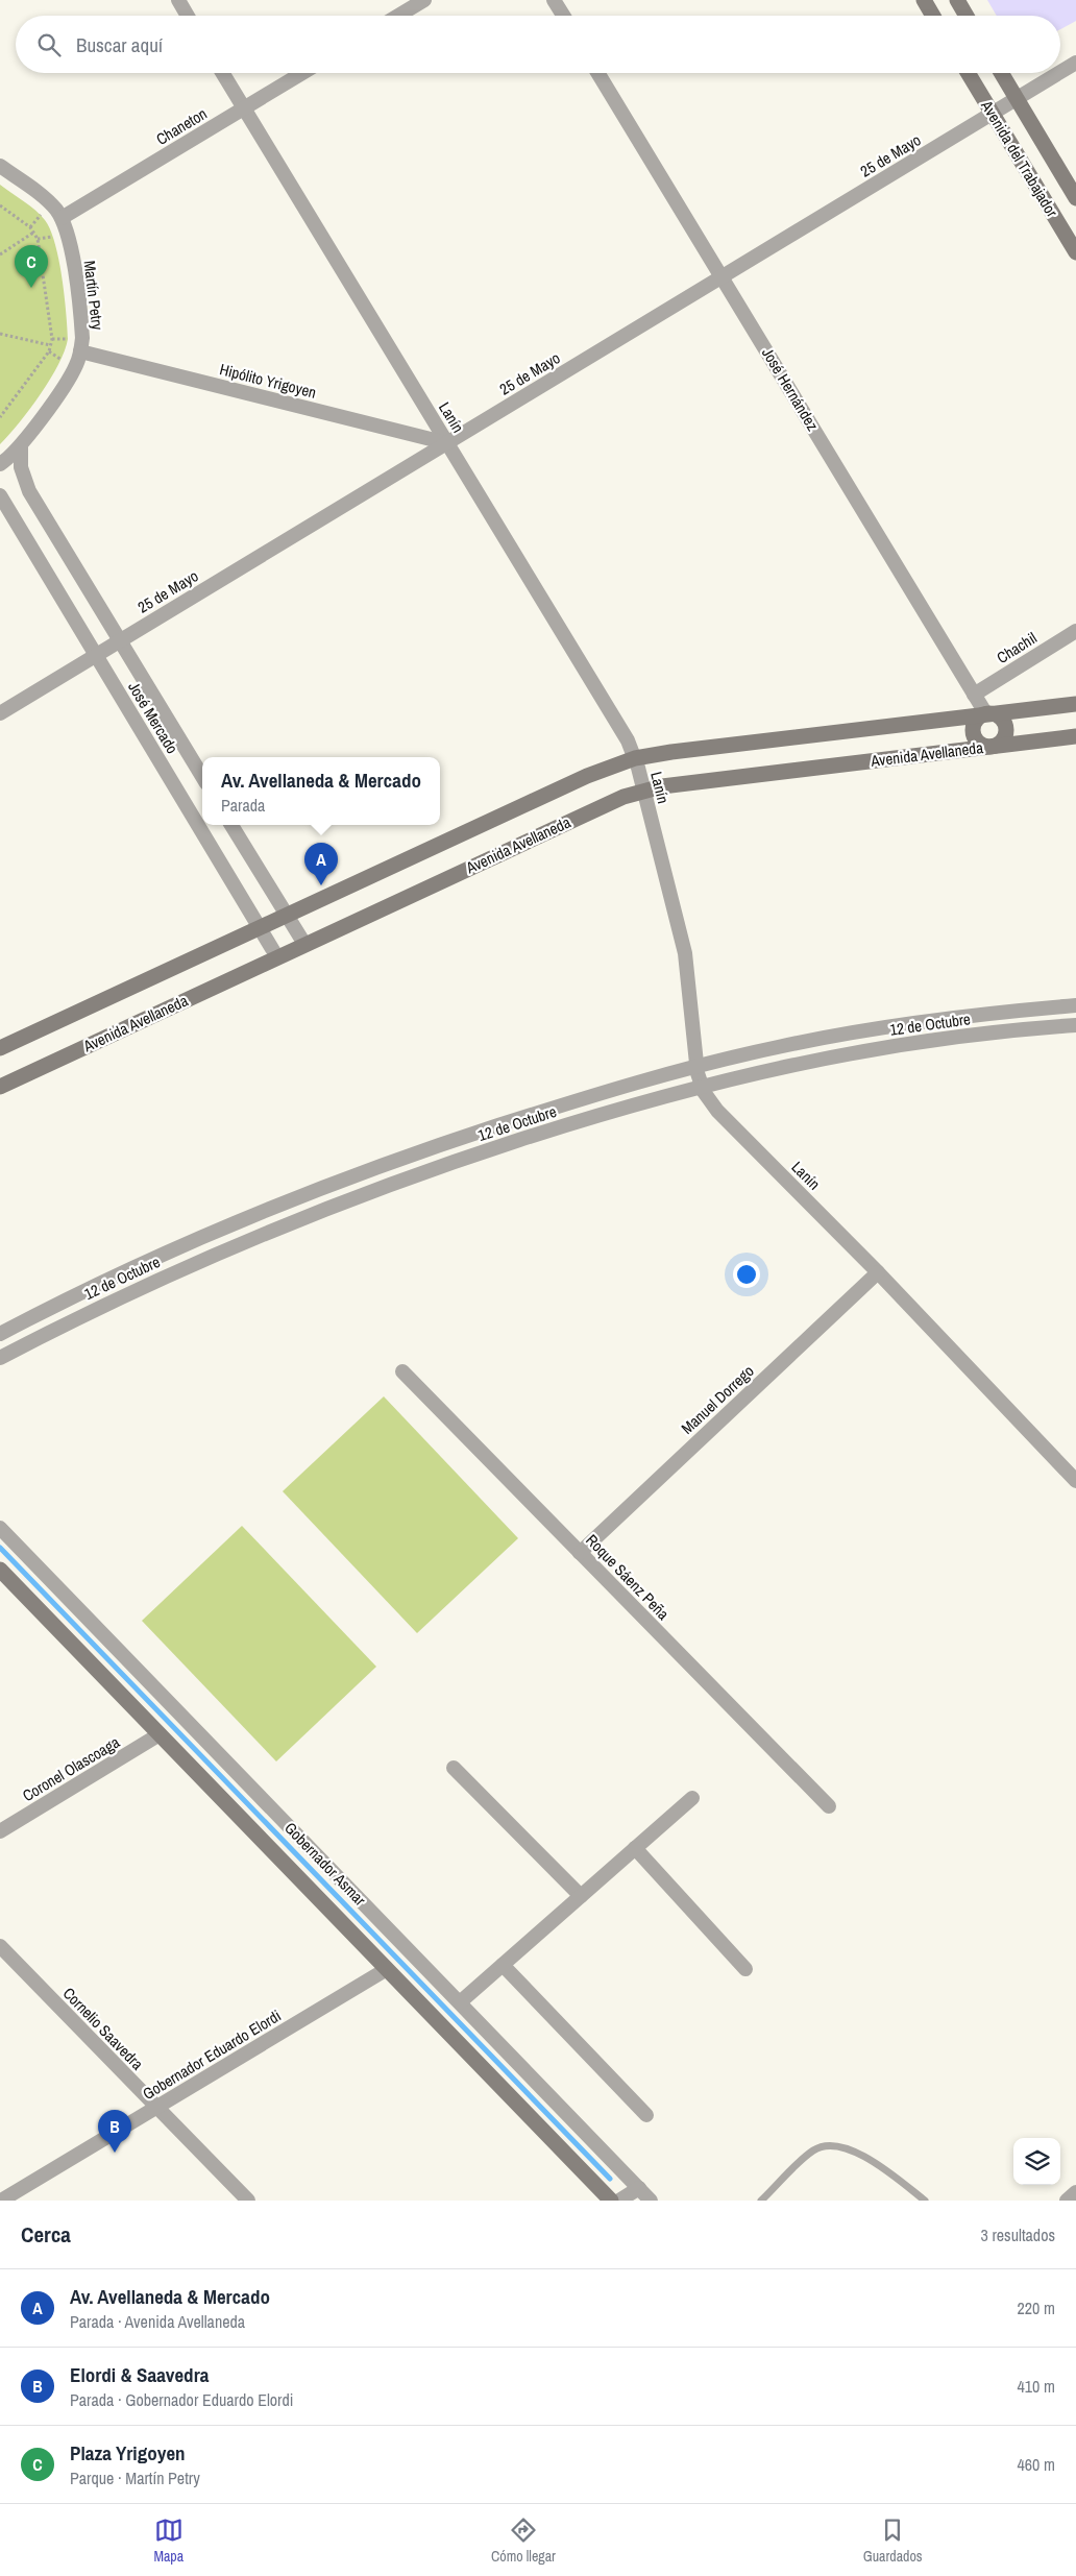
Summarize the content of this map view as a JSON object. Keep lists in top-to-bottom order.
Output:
{
  "streets": {
    "street": [
      "Chaneton",
      "25 de Mayo",
      "Avenida del Trabajador",
      "Martín Petry",
      "Hipólito Yrigoyen",
      "José Hernández",
      "Lanín",
      "Chachil",
      "José Mercado",
      "Avenida Avellaneda",
      "12 de Octubre",
      "Manuel Dorrego",
      "Roque Sáenz Peña",
      "Coronel Olascoaga",
      "Gobernador Asmar",
      "Cornelio Saavedra",
      "Gobernador Eduardo Elordi"
    ]
  },
  "crossings": [
    ["Chaneton", "Martín Petry"],
    ["Chaneton", "Lanín"],
    ["25 de Mayo", "Avenida del Trabajador"],
    ["25 de Mayo", "Hipólito Yrigoyen"],
    ["25 de Mayo", "José Hernández"],
    ["25 de Mayo", "Lanín"],
    ["25 de Mayo", "José Mercado"],
    ["Martín Petry", "Hipólito Yrigoyen"],
    ["Martín Petry", "José Mercado"],
    ["Hipólito Yrigoyen", "Lanín"],
    ["José Hernández", "Chachil"],
    ["José Hernández", "Avenida Avellaneda"],
    ["Lanín", "Avenida Avellaneda"],
    ["Lanín", "12 de Octubre"],
    ["Lanín", "Manuel Dorrego"],
    ["José Mercado", "Avenida Avellaneda"],
    ["Manuel Dorrego", "Roque Sáenz Peña"],
    ["Coronel Olascoaga", "Gobernador Asmar"],
    ["Gobernador Asmar", "Gobernador Eduardo Elordi"],
    ["Cornelio Saavedra", "Gobernador Eduardo Elordi"]
  ],
  "page": {
    "search": "Buscar aquí",
    "pins": ["C", "A", "B"],
    "popup": ["Av. Avellaneda & Mercado", "Parada"],
    "heading": ["Cerca", "3 resultados"],
    "list": [
      {
        "mark": "A",
        "name": "Av. Avellaneda & Mercado",
        "note": "Parada · Avenida Avellaneda",
        "value": "220 m"
      },
      {
        "mark": "B",
        "name": "Elordi & Saavedra",
        "note": "Parada · Gobernador Eduardo Elordi",
        "value": "410 m"
      },
      {
        "mark": "C",
        "name": "Plaza Yrigoyen",
        "note": "Parque · Martín Petry",
        "value": "460 m"
      }
    ],
    "nav": ["Mapa", "Cómo llegar", "Guardados"]
  }
}
